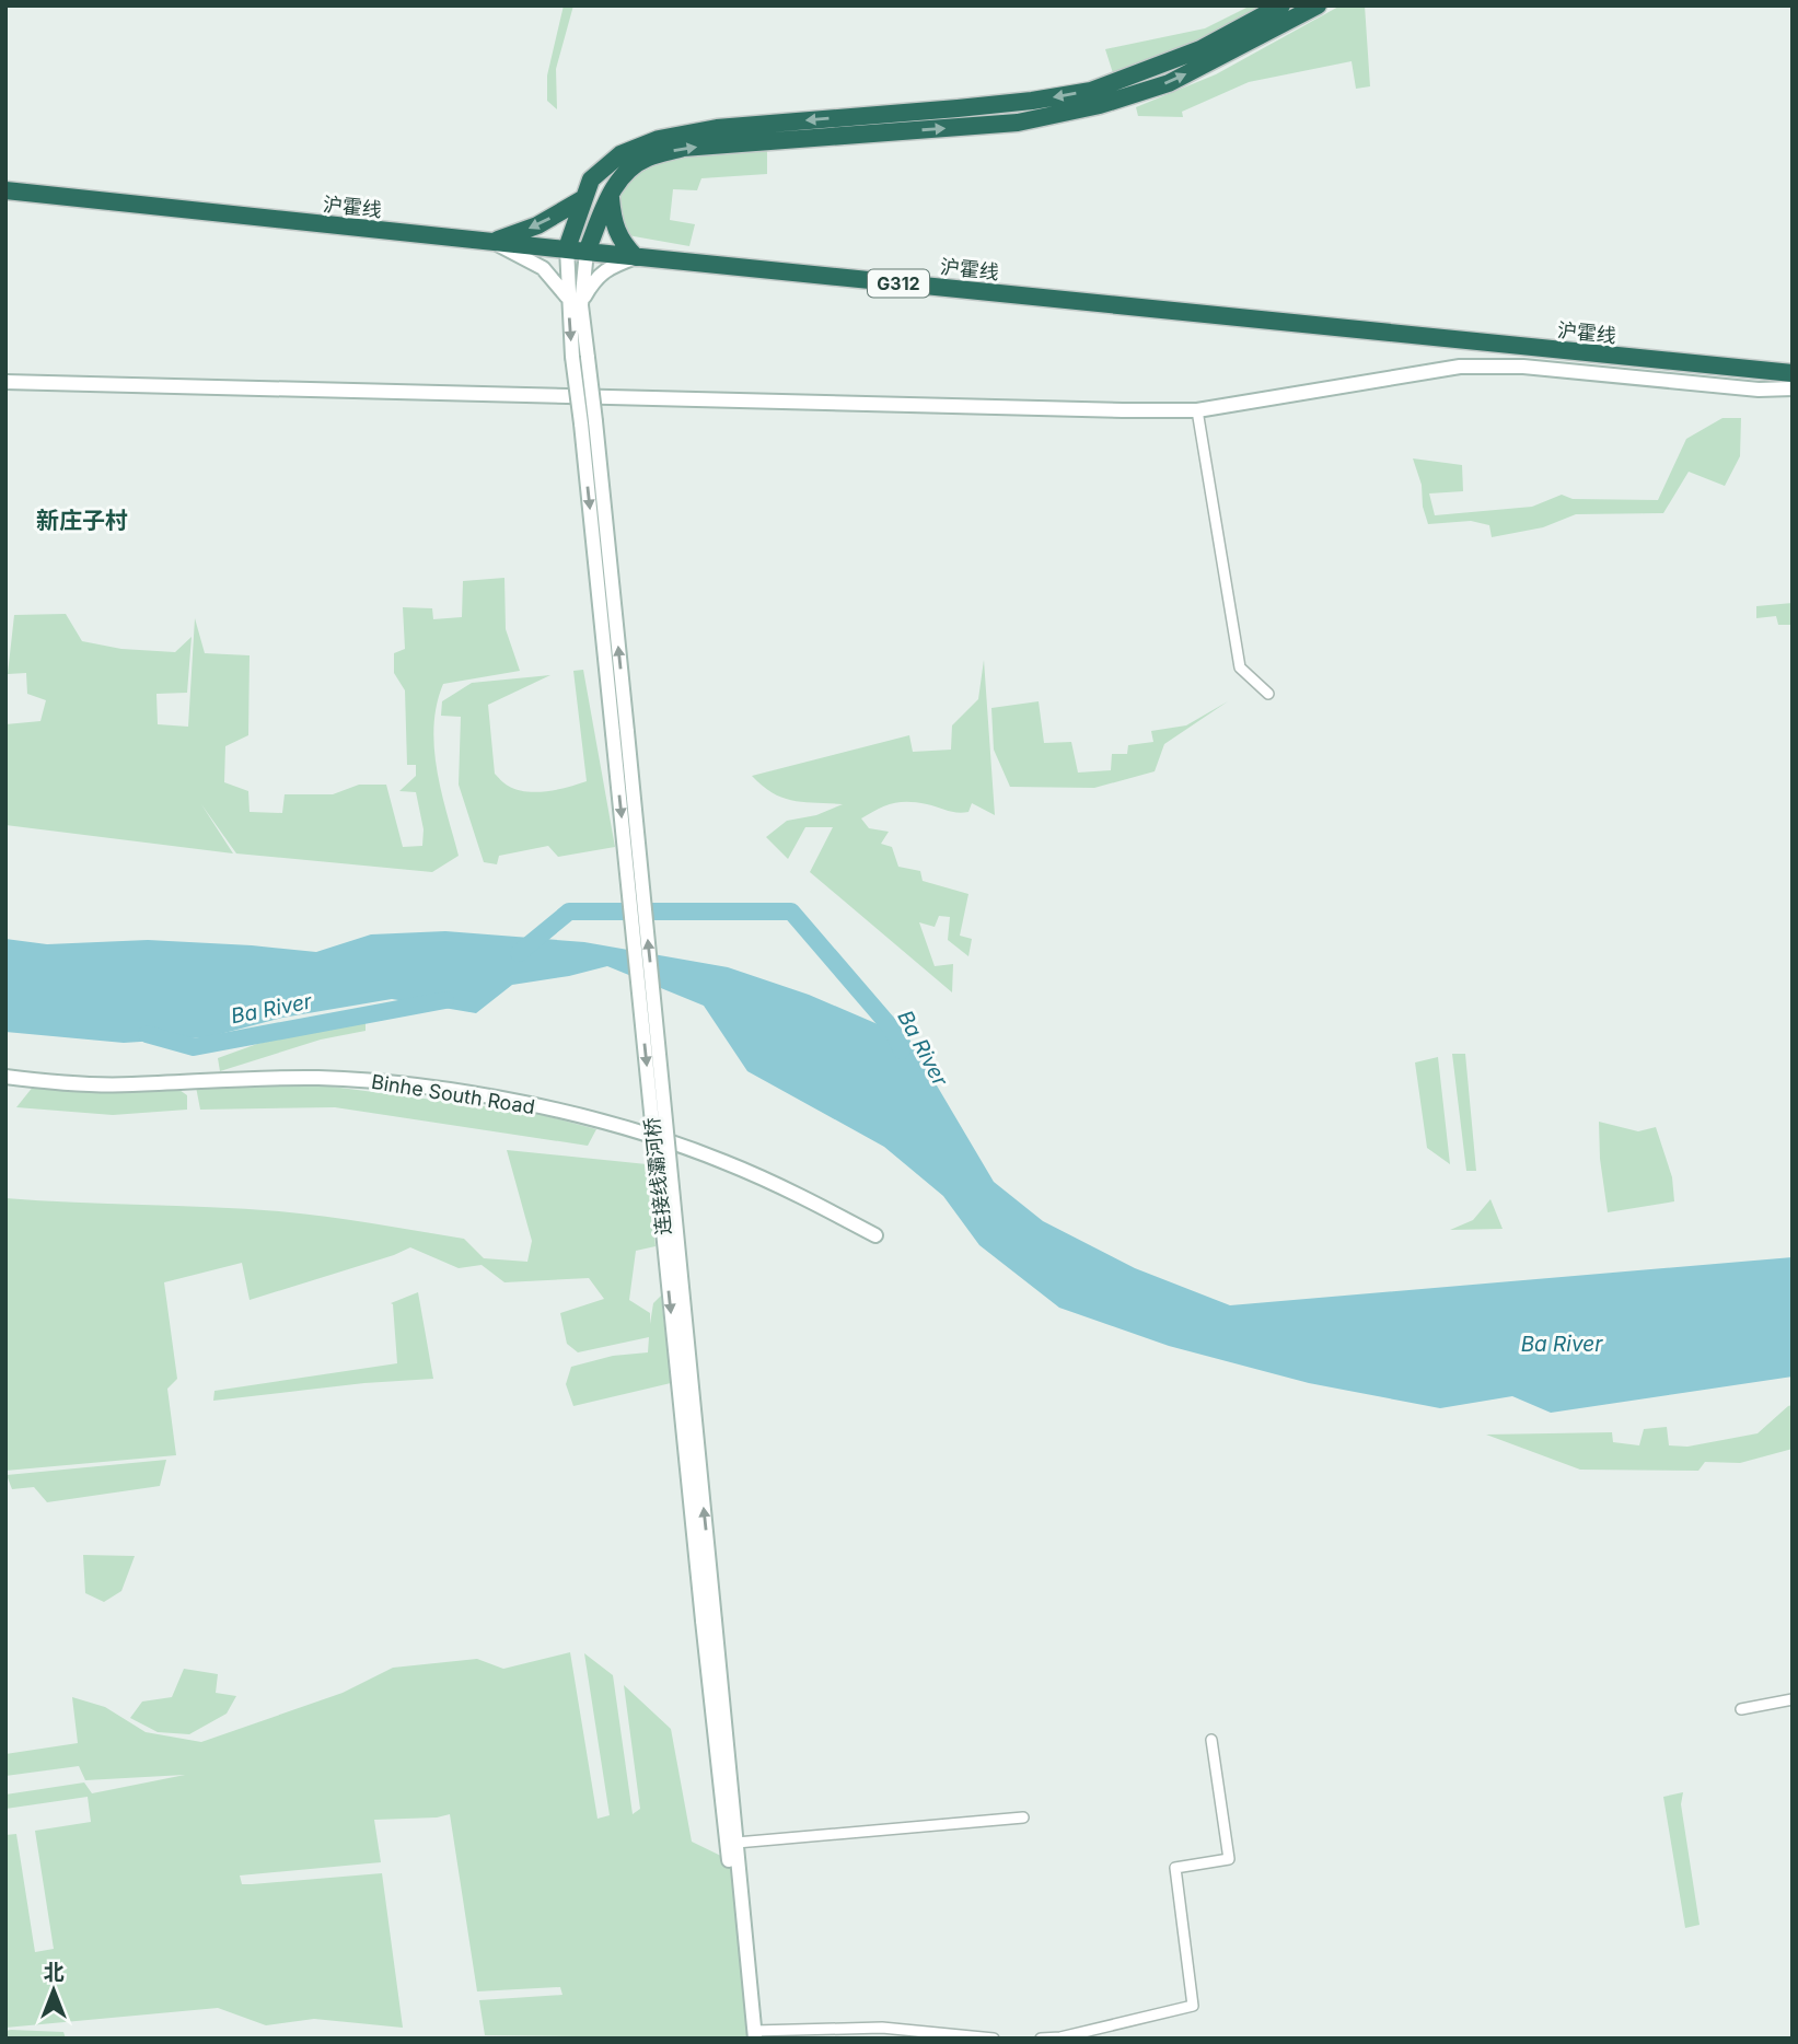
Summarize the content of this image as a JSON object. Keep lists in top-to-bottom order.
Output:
{
  "streets": {
    "highway": ["沪霍线", "G312"],
    "main road": ["Binhe South Road", "连接线灞河桥"]
  },
  "districts": ["新庄子村"],
  "water": ["Ba River"],
  "north": "top"
}
